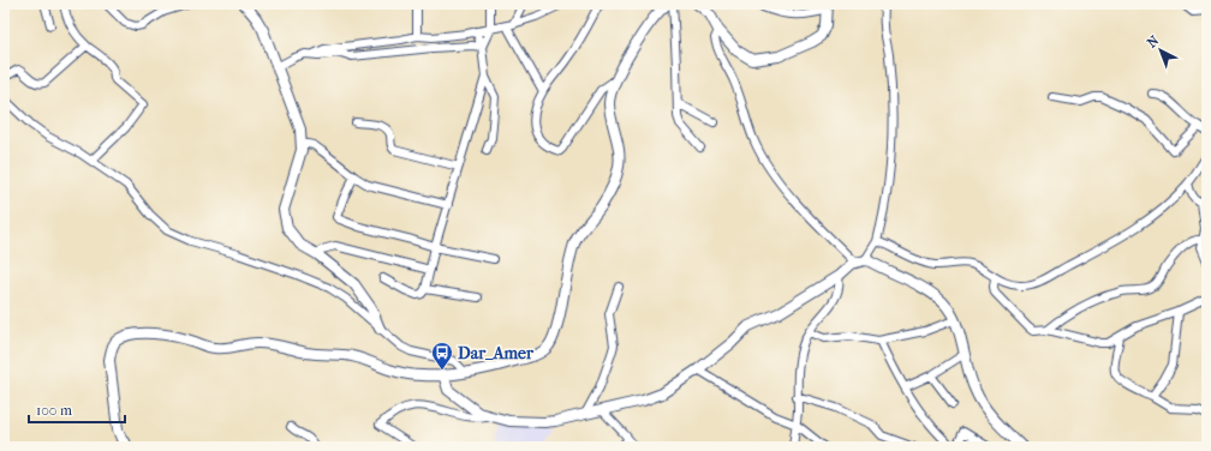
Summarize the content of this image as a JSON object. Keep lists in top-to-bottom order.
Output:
{
  "places": {
    "bus stop": ["Dar_Amer"]
  },
  "scale_bar": "100 m",
  "north": "top left"
}
